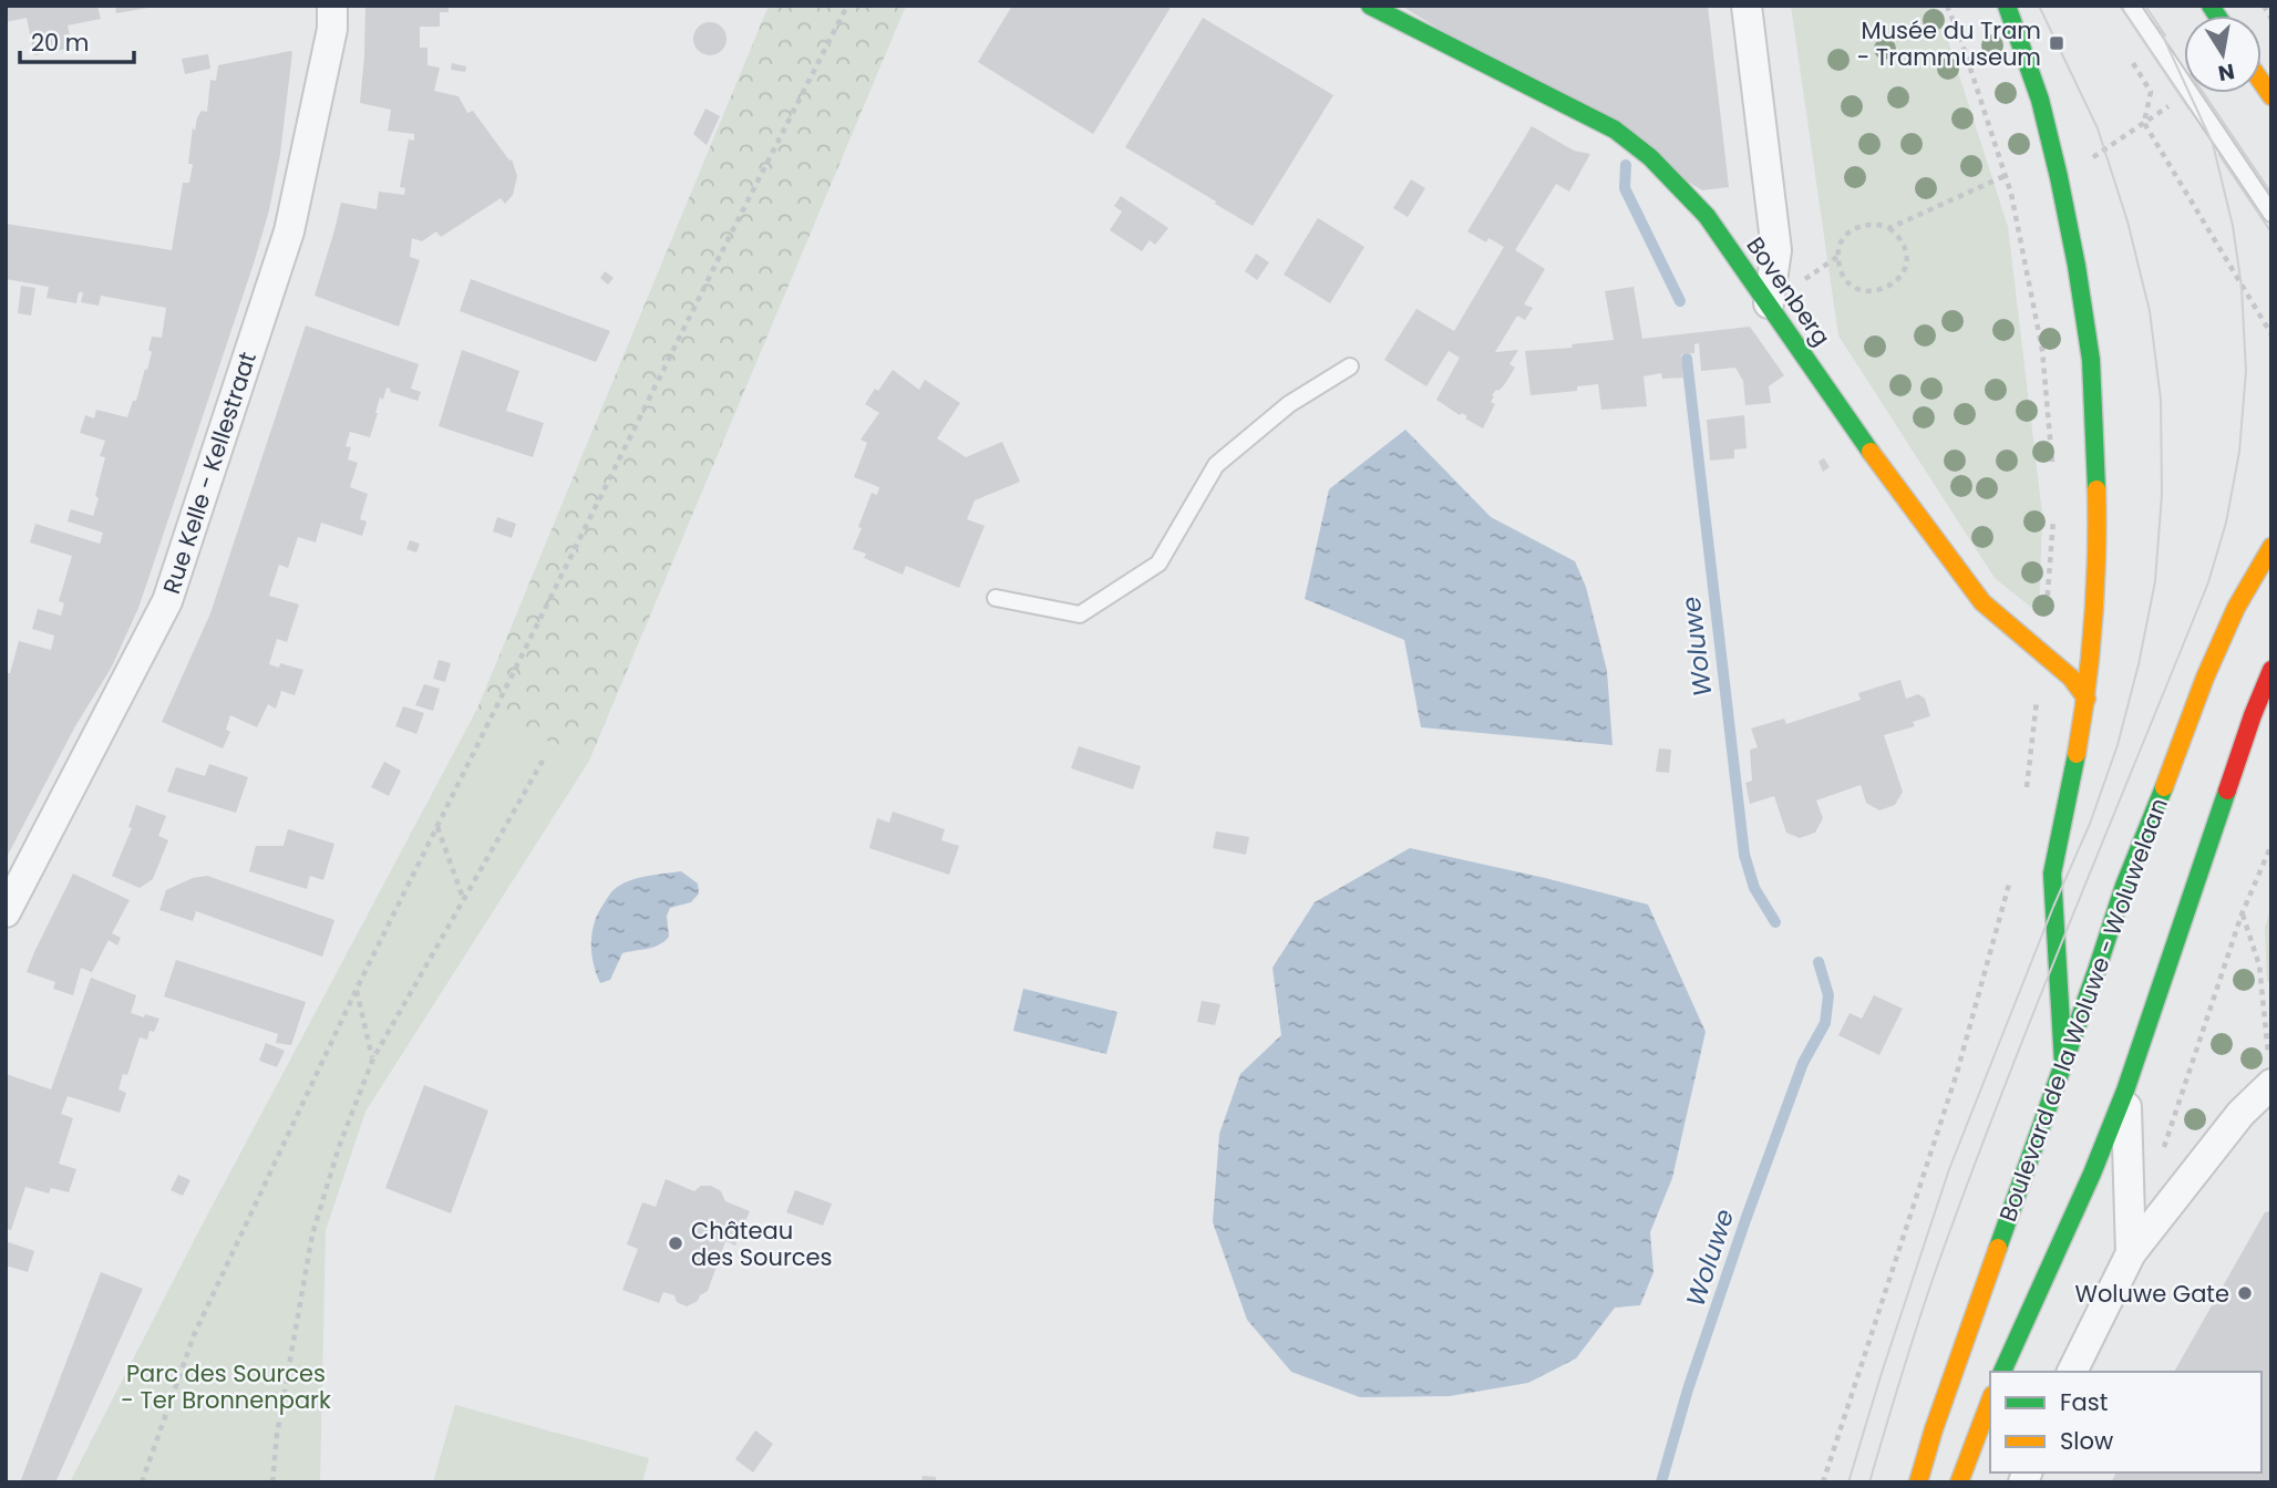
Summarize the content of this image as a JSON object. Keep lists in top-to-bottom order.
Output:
{
  "streets": {
    "main road": ["Bovenberg", "Boulevard de la Woluwe - Woluwelaan"],
    "street": ["Rue Kelle - Kellestraat"]
  },
  "water": ["Woluwe"],
  "parks": ["Parc des Sources - Ter Bronnenpark"],
  "places": {
    "transit": ["Musée du Tram - Trammuseum"],
    "other": ["Château des Sources", "Woluwe Gate"]
  },
  "legend": ["Fast", "Slow"],
  "scale_bar": "20 m",
  "north": "bottom"
}
